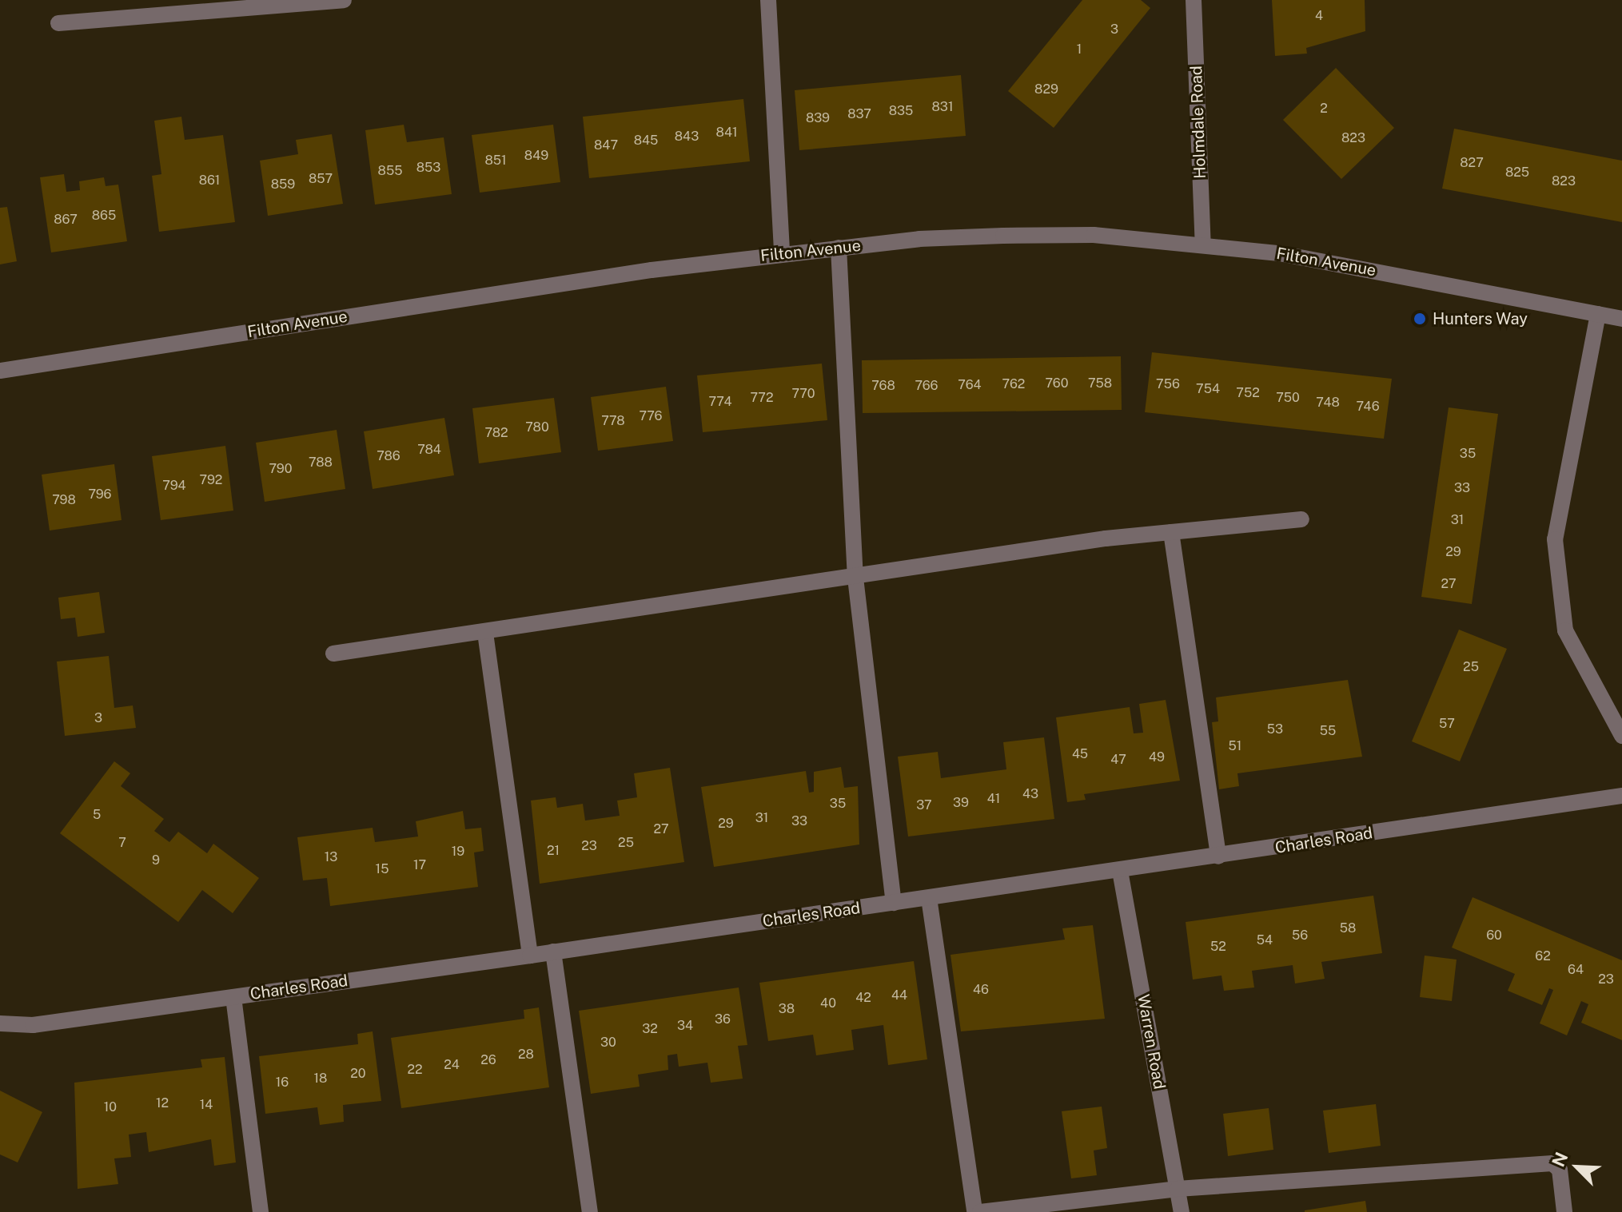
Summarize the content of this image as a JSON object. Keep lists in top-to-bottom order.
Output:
{
  "streets": {
    "street": [
      "Holmdale Road",
      "Filton Avenue",
      "Charles Road",
      "Warren Road"
    ]
  },
  "crossings": [
    ["Holmdale Road", "Filton Avenue"],
    ["Charles Road", "Warren Road"]
  ],
  "places": ["Hunters Way"],
  "house_numbers": [
    "4",
    "3",
    "1",
    "829",
    "831",
    "2",
    "835",
    "837",
    "839",
    "841",
    "843",
    "823",
    "845",
    "847",
    "849",
    "851",
    "827",
    "853",
    "855",
    "825",
    "857",
    "861",
    "823",
    "859",
    "865",
    "867",
    "760",
    "758",
    "762",
    "756",
    "764",
    "768",
    "766",
    "754",
    "752",
    "770",
    "772",
    "750",
    "774",
    "748",
    "746",
    "776",
    "778",
    "780",
    "782",
    "784",
    "35",
    "786",
    "788",
    "790",
    "792",
    "794",
    "33",
    "796",
    "798",
    "31",
    "29",
    "27",
    "25",
    "3",
    "57",
    "53",
    "55",
    "51",
    "45",
    "49",
    "47",
    "43",
    "41",
    "39",
    "35",
    "37",
    "5",
    "31",
    "33",
    "29",
    "27",
    "7",
    "25",
    "23",
    "21",
    "19",
    "13",
    "9",
    "17",
    "15",
    "58",
    "56",
    "60",
    "54",
    "52",
    "62",
    "64",
    "23",
    "46",
    "44",
    "42",
    "40",
    "38",
    "36",
    "34",
    "32",
    "30",
    "28",
    "26",
    "24",
    "22",
    "20",
    "18",
    "16",
    "12",
    "14",
    "10"
  ],
  "north": "top left"
}
